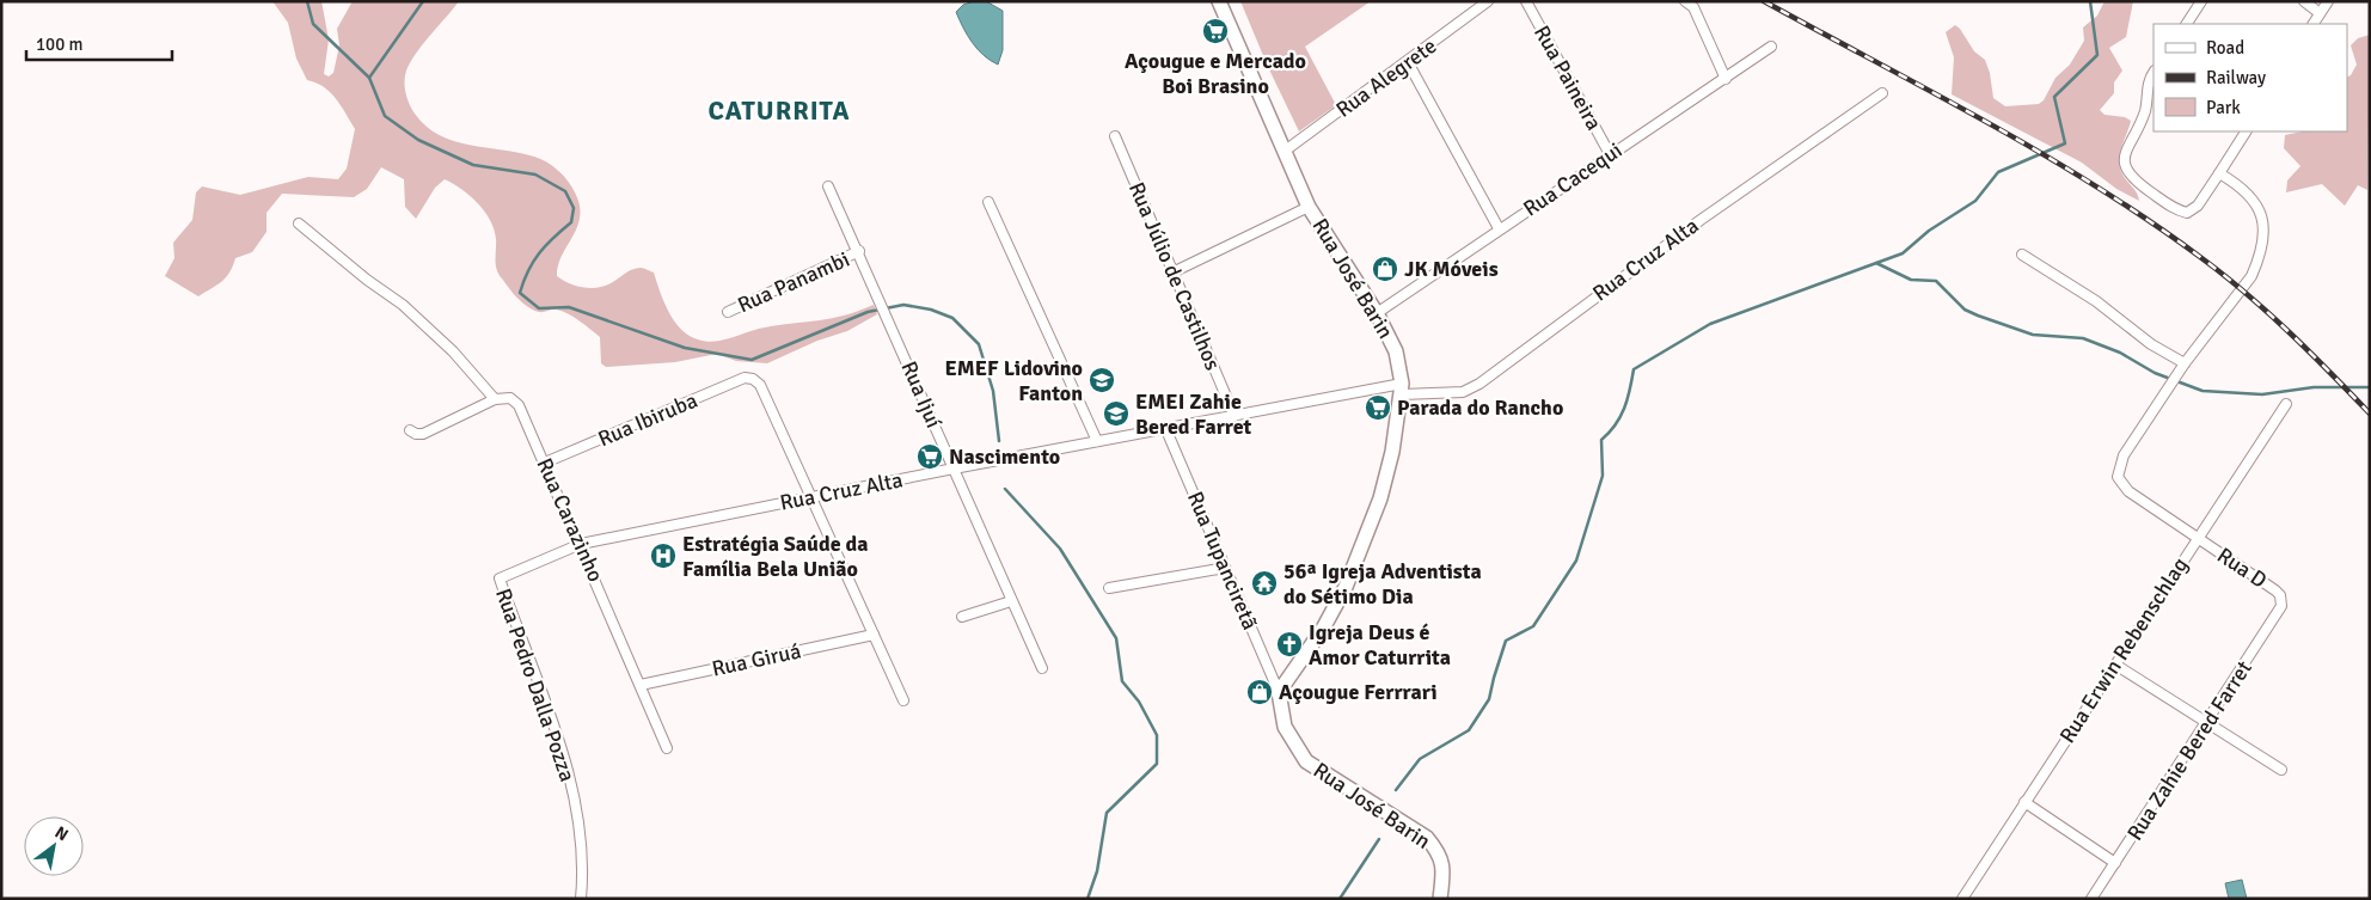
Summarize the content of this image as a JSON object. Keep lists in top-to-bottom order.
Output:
{
  "streets": {
    "main road": ["Rua José Barin"],
    "street": [
      "Rua Alegrete",
      "Rua Paineira",
      "Rua Cacequi",
      "Rua Cruz Alta",
      "Rua Júlio de Castilhos",
      "Rua Panambi",
      "Rua Ijuí",
      "Rua Ibiruba",
      "Rua Carazinho",
      "Rua Tupanciretã",
      "Rua D",
      "Rua Erwin Rebenschlag",
      "Rua Giruá",
      "Rua Pedro Dalla Pozza",
      "Rua Zahie Bered Farret"
    ]
  },
  "crossings": [
    ["Rua Alegrete", "Rua José Barin"],
    ["Rua Paineira", "Rua Cacequi"],
    ["Rua Cacequi", "Rua José Barin"],
    ["Rua Cruz Alta", "Rua Júlio de Castilhos"],
    ["Rua Cruz Alta", "Rua José Barin"],
    ["Rua Cruz Alta", "Rua Ijuí"],
    ["Rua Cruz Alta", "Rua Ibiruba"],
    ["Rua Cruz Alta", "Rua Carazinho"],
    ["Rua Cruz Alta", "Rua Tupanciretã"],
    ["Rua Cruz Alta", "Rua Pedro Dalla Pozza"],
    ["Rua José Barin", "Rua Tupanciretã"],
    ["Rua Panambi", "Rua Ijuí"],
    ["Rua Ibiruba", "Rua Carazinho"],
    ["Rua Carazinho", "Rua Giruá"],
    ["Rua D", "Rua Erwin Rebenschlag"],
    ["Rua D", "Rua Zahie Bered Farret"]
  ],
  "districts": ["CATURRITA"],
  "places": {
    "supermarket": ["Açougue e Mercado Boi Brasino", "Parada do Rancho", "Nascimento"],
    "shop": ["JK Móveis", "Açougue Ferrrari"],
    "school or university": ["EMEF Lidovino Fanton", "EMEI Zahie Bered Farret"],
    "hospital": ["Estratégia Saúde da Família Bela União"],
    "temple": ["56ª Igreja Adventista do Sétimo Dia"],
    "church": ["Igreja Deus é Amor Caturrita"]
  },
  "legend": ["Road", "Railway", "Park"],
  "scale_bar": "100 m",
  "north": "top right"
}
